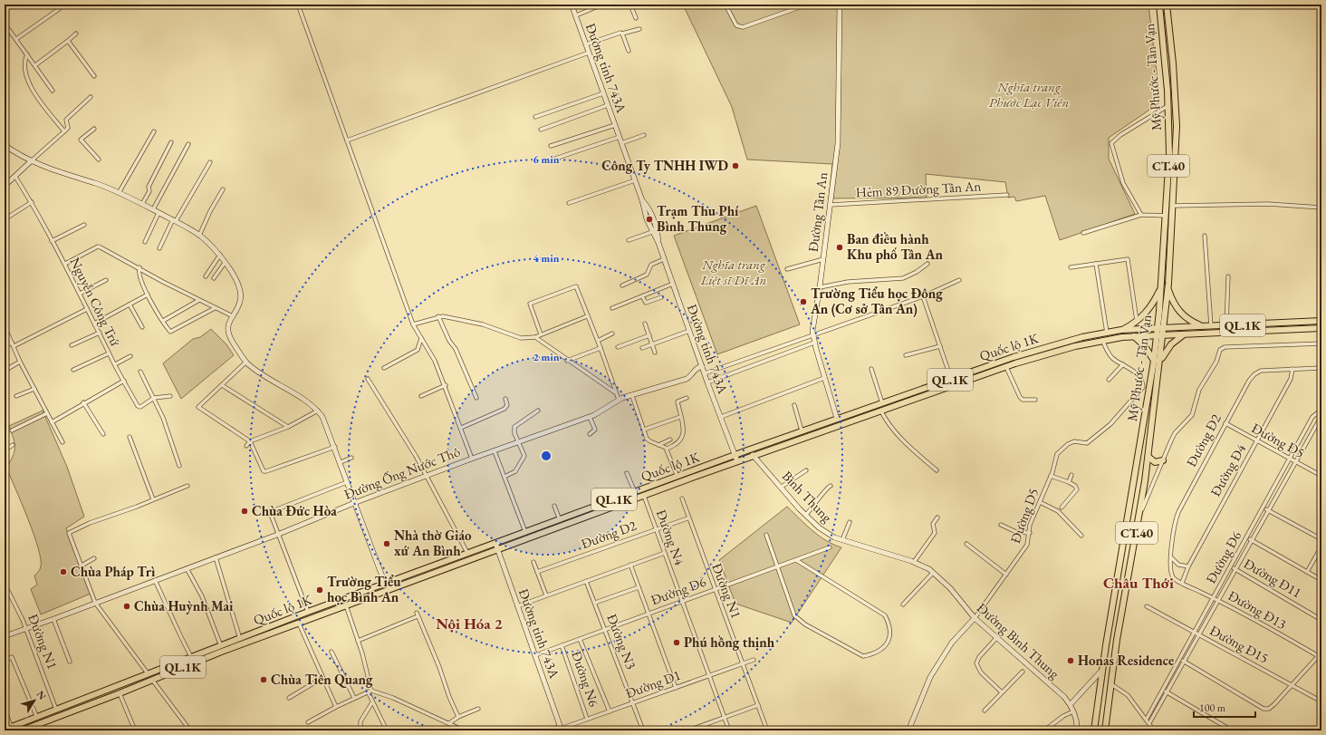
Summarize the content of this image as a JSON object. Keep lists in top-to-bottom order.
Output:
{
  "streets": {
    "main road": [
      "Mỹ Phước - Tân Vạn",
      "CT.40",
      "QL.1K",
      "Quốc lộ 1K"
    ],
    "street": [
      "Đường tỉnh 743A",
      "Hẻm 89 Đường Tân An",
      "Đường Tân An",
      "Nguyễn Công Trứ",
      "Đường Đ2",
      "Đường Đ5",
      "Đường Đ4",
      "Đường Ống Nước Thô",
      "Bình Thung",
      "Đường D5",
      "Đường D2",
      "Đường N4",
      "Đường Đ6",
      "Đường Đ11",
      "Đường D6",
      "Đường N1",
      "Đường Đ13",
      "Đường Bình Thung",
      "Đường N3",
      "Đường Đ15",
      "Đường N6",
      "Đường D1"
    ]
  },
  "crossings": [
    ["Đường tỉnh 743A", "Quốc lộ 1K"],
    ["Đường tỉnh 743A", "Đường Ống Nước Thô"],
    ["Đường tỉnh 743A", "Đường D6"],
    ["Đường tỉnh 743A", "Đường D1"],
    ["Mỹ Phước - Tân Vạn", "Quốc lộ 1K"],
    ["Hẻm 89 Đường Tân An", "Đường Tân An"],
    ["Đường Tân An", "Quốc lộ 1K"],
    ["Quốc lộ 1K", "Bình Thung"],
    ["Quốc lộ 1K", "Đường N4"],
    ["Quốc lộ 1K", "Đường N1"],
    ["Đường Đ2", "Đường Đ5"],
    ["Đường Đ2", "Đường Đ4"],
    ["Đường Đ2", "Đường Đ13"],
    ["Đường Đ5", "Đường Đ4"],
    ["Đường Đ5", "Đường Đ6"],
    ["Đường Đ4", "Đường Đ13"],
    ["Đường Ống Nước Thô", "Đường N1"],
    ["Bình Thung", "Đường Bình Thung"],
    ["Đường D5", "Đường Bình Thung"],
    ["Đường D2", "Đường N4"],
    ["Đường D2", "Đường N1"],
    ["Đường N4", "Đường D6"],
    ["Đường N4", "Đường D1"],
    ["Đường Đ6", "Đường Đ11"],
    ["Đường Đ6", "Đường Đ13"],
    ["Đường Đ6", "Đường Đ15"],
    ["Đường D6", "Đường N1"],
    ["Đường D6", "Đường N3"],
    ["Đường D6", "Đường N6"],
    ["Đường N1", "Đường D1"],
    ["Đường N3", "Đường D1"],
    ["Đường N6", "Đường D1"]
  ],
  "districts": ["Châu Thới", "Nội Hóa 2"],
  "parks": ["Nghĩa trang Phước Lạc Viên", "Nghĩa trang Liệt sĩ Dĩ An"],
  "places": [
    "Công Ty TNHH IWD",
    "Trạm Thu Phí Bình Thung",
    "Ban điều hành Khu phố Tân An",
    "Trường Tiểu học Đông An (Cơ sở Tân An)",
    "Chùa Đức Hòa",
    "Nhà thờ Giáo xứ An Bình",
    "Chùa Pháp Trì",
    "Trường Tiểu học Bình An",
    "Chùa Huỳnh Mai",
    "Phú hồng thịnh",
    "Honas Residence",
    "Chùa Tiên Quang"
  ],
  "scale_bar": "100 m",
  "north": "top right",
  "rings": ["6 min", "4 min", "2 min"]
}
